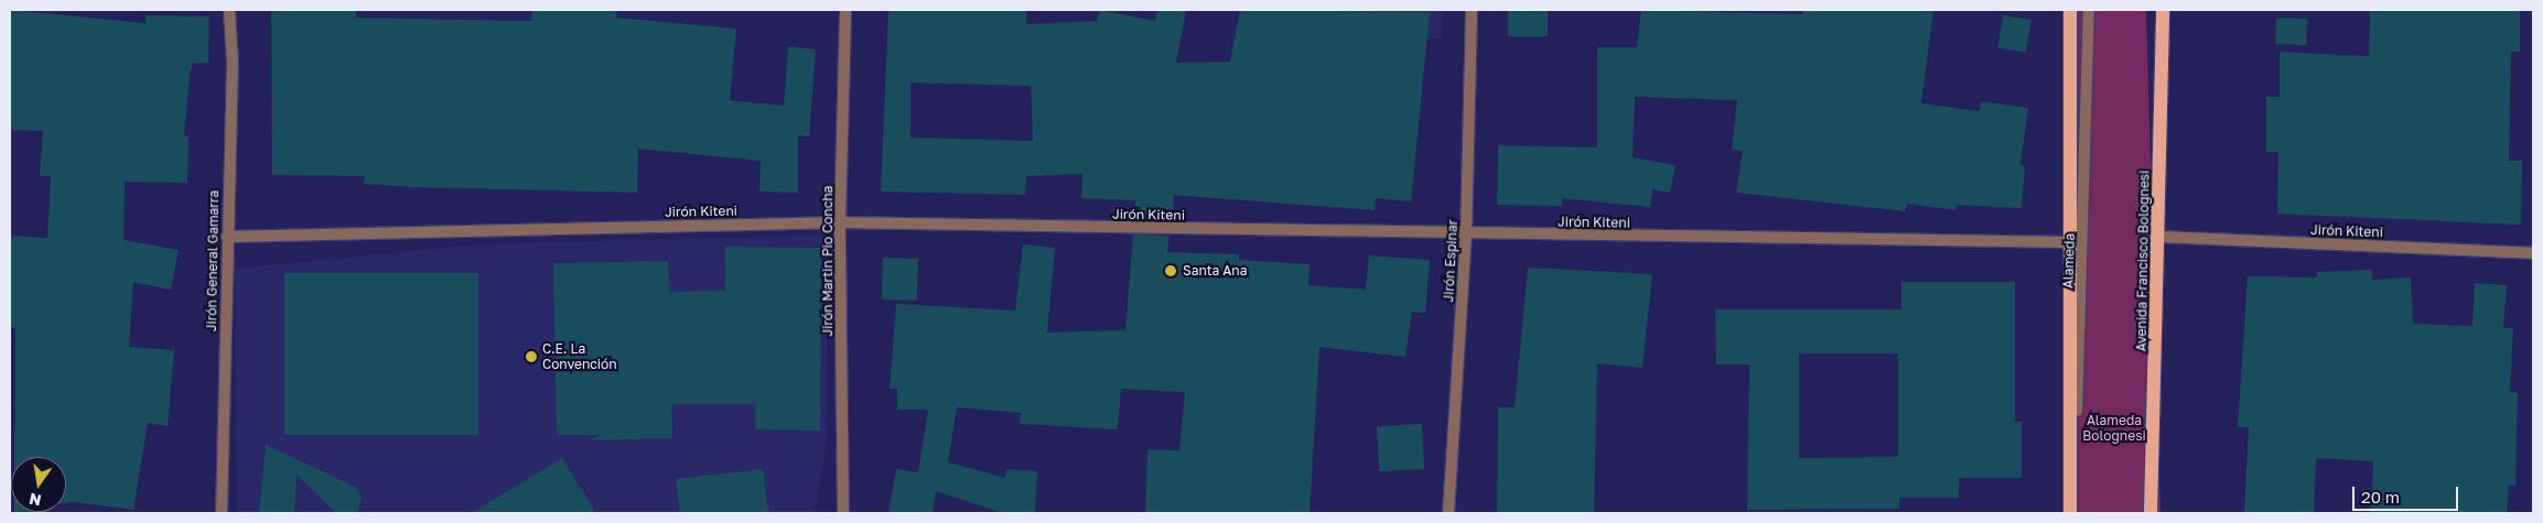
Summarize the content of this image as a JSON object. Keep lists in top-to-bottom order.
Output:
{
  "streets": {
    "main road": ["Avenida Francisco Bolognesi"],
    "street": [
      "Jirón Kiteni",
      "Jirón General Gamarra",
      "Jirón Martin Pio Concha",
      "Jirón Espinar",
      "Alameda"
    ]
  },
  "crossings": [
    ["Jirón Kiteni", "Jirón General Gamarra"],
    ["Jirón Kiteni", "Jirón Martin Pio Concha"],
    ["Jirón Kiteni", "Jirón Espinar"],
    ["Jirón Kiteni", "Avenida Francisco Bolognesi"]
  ],
  "parks": ["Alameda Bolognesi"],
  "places": ["Santa Ana", "C.E. La Convención"],
  "scale_bar": "20 m",
  "north": "bottom"
}
